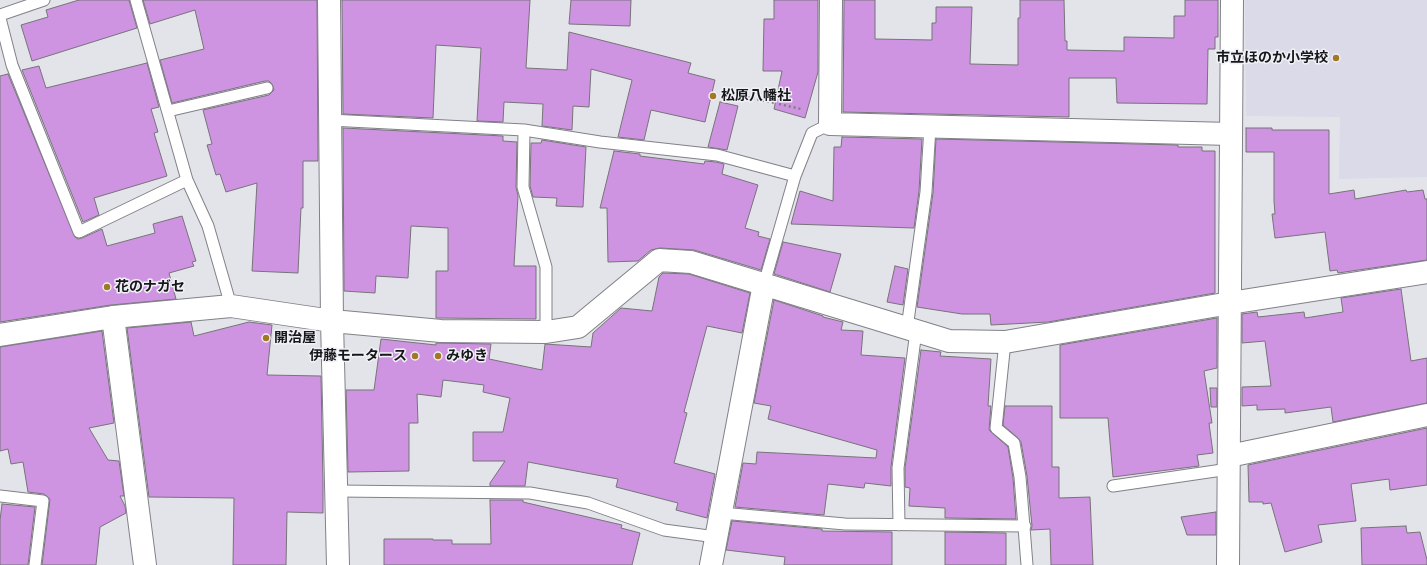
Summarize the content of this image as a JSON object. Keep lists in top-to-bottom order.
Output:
{
  "places": [
    "市立ほのか小学校",
    "松原八幡社",
    "花のナガセ",
    "開治屋",
    "伊藤モータース",
    "みゆき"
  ]
}
